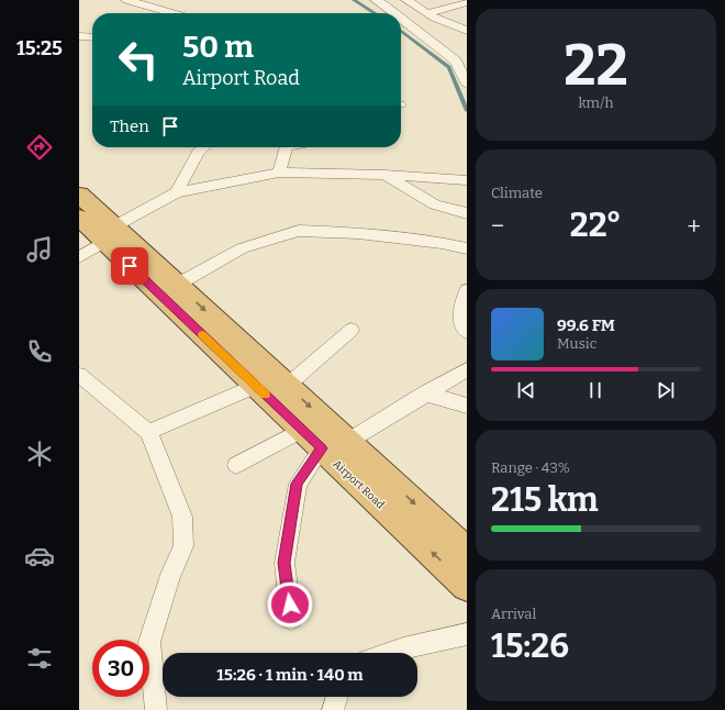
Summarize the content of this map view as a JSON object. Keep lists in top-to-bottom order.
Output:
{
  "streets": {
    "highway": ["Airport Road"]
  },
  "page": {
    "tabs": "15:25",
    "tile": [
      ["22", "km/h"],
      "Climate",
      ["Range · 43%", "215 km"],
      ["Arrival", "15:26"]
    ],
    "turn": ["50 m", "Airport Road"],
    "then": "Then",
    "heat": ["−", "22°", "+"],
    "song": ["99.6 FM", "Music"],
    "limit": "30",
    "trip": "15:26 · 1 min · 140 m"
  }
}
